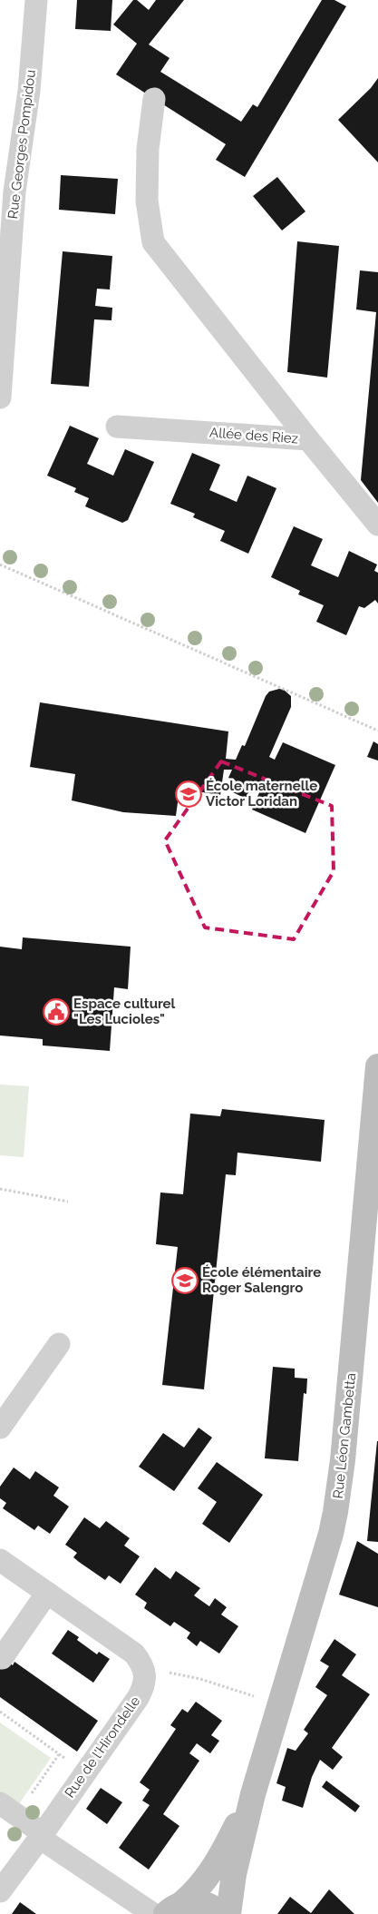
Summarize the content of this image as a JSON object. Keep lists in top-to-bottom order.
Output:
{
  "streets": {
    "street": [
      "Rue Georges Pompidou",
      "Allée des Riez",
      "Rue Léon Gambetta",
      "Rue de l'Hirondelle"
    ]
  },
  "places": {
    "school or university": ["École maternelle Victor Loridan", "École élémentaire Roger Salengro"],
    "public building": ["Espace culturel \"Les Lucioles\""]
  }
}
